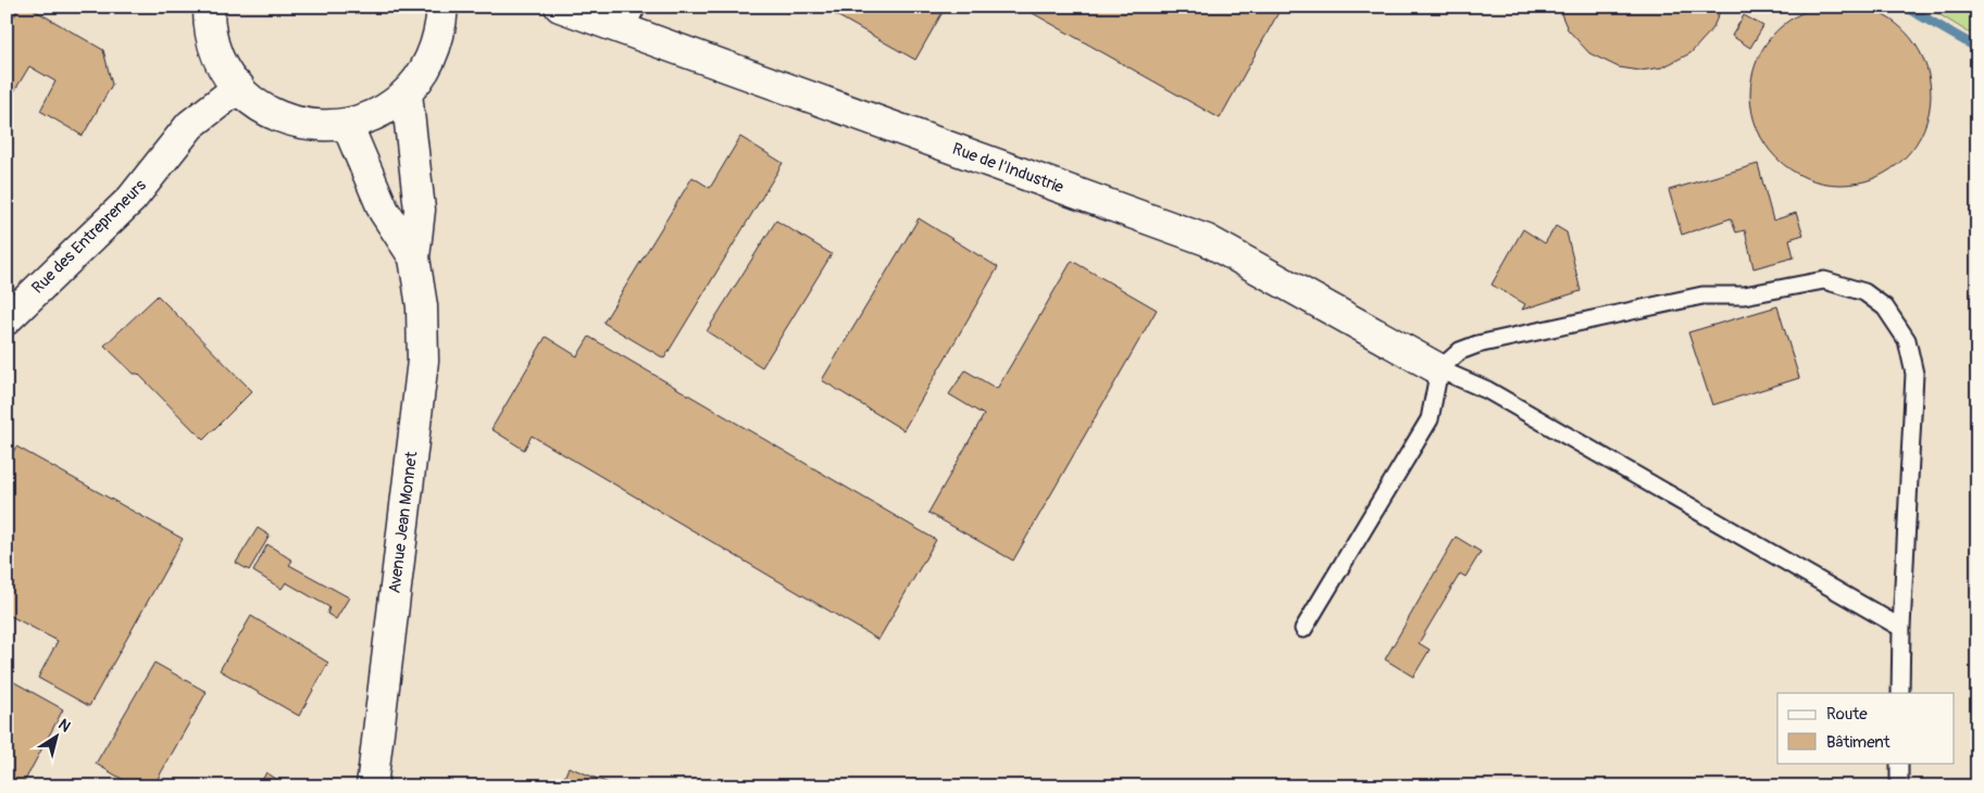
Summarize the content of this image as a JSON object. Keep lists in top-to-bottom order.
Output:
{
  "streets": {
    "street": ["Rue de l'Industrie", "Rue des Entrepreneurs", "Avenue Jean Monnet"]
  },
  "legend": ["Route", "Bâtiment"],
  "north": "top right"
}
